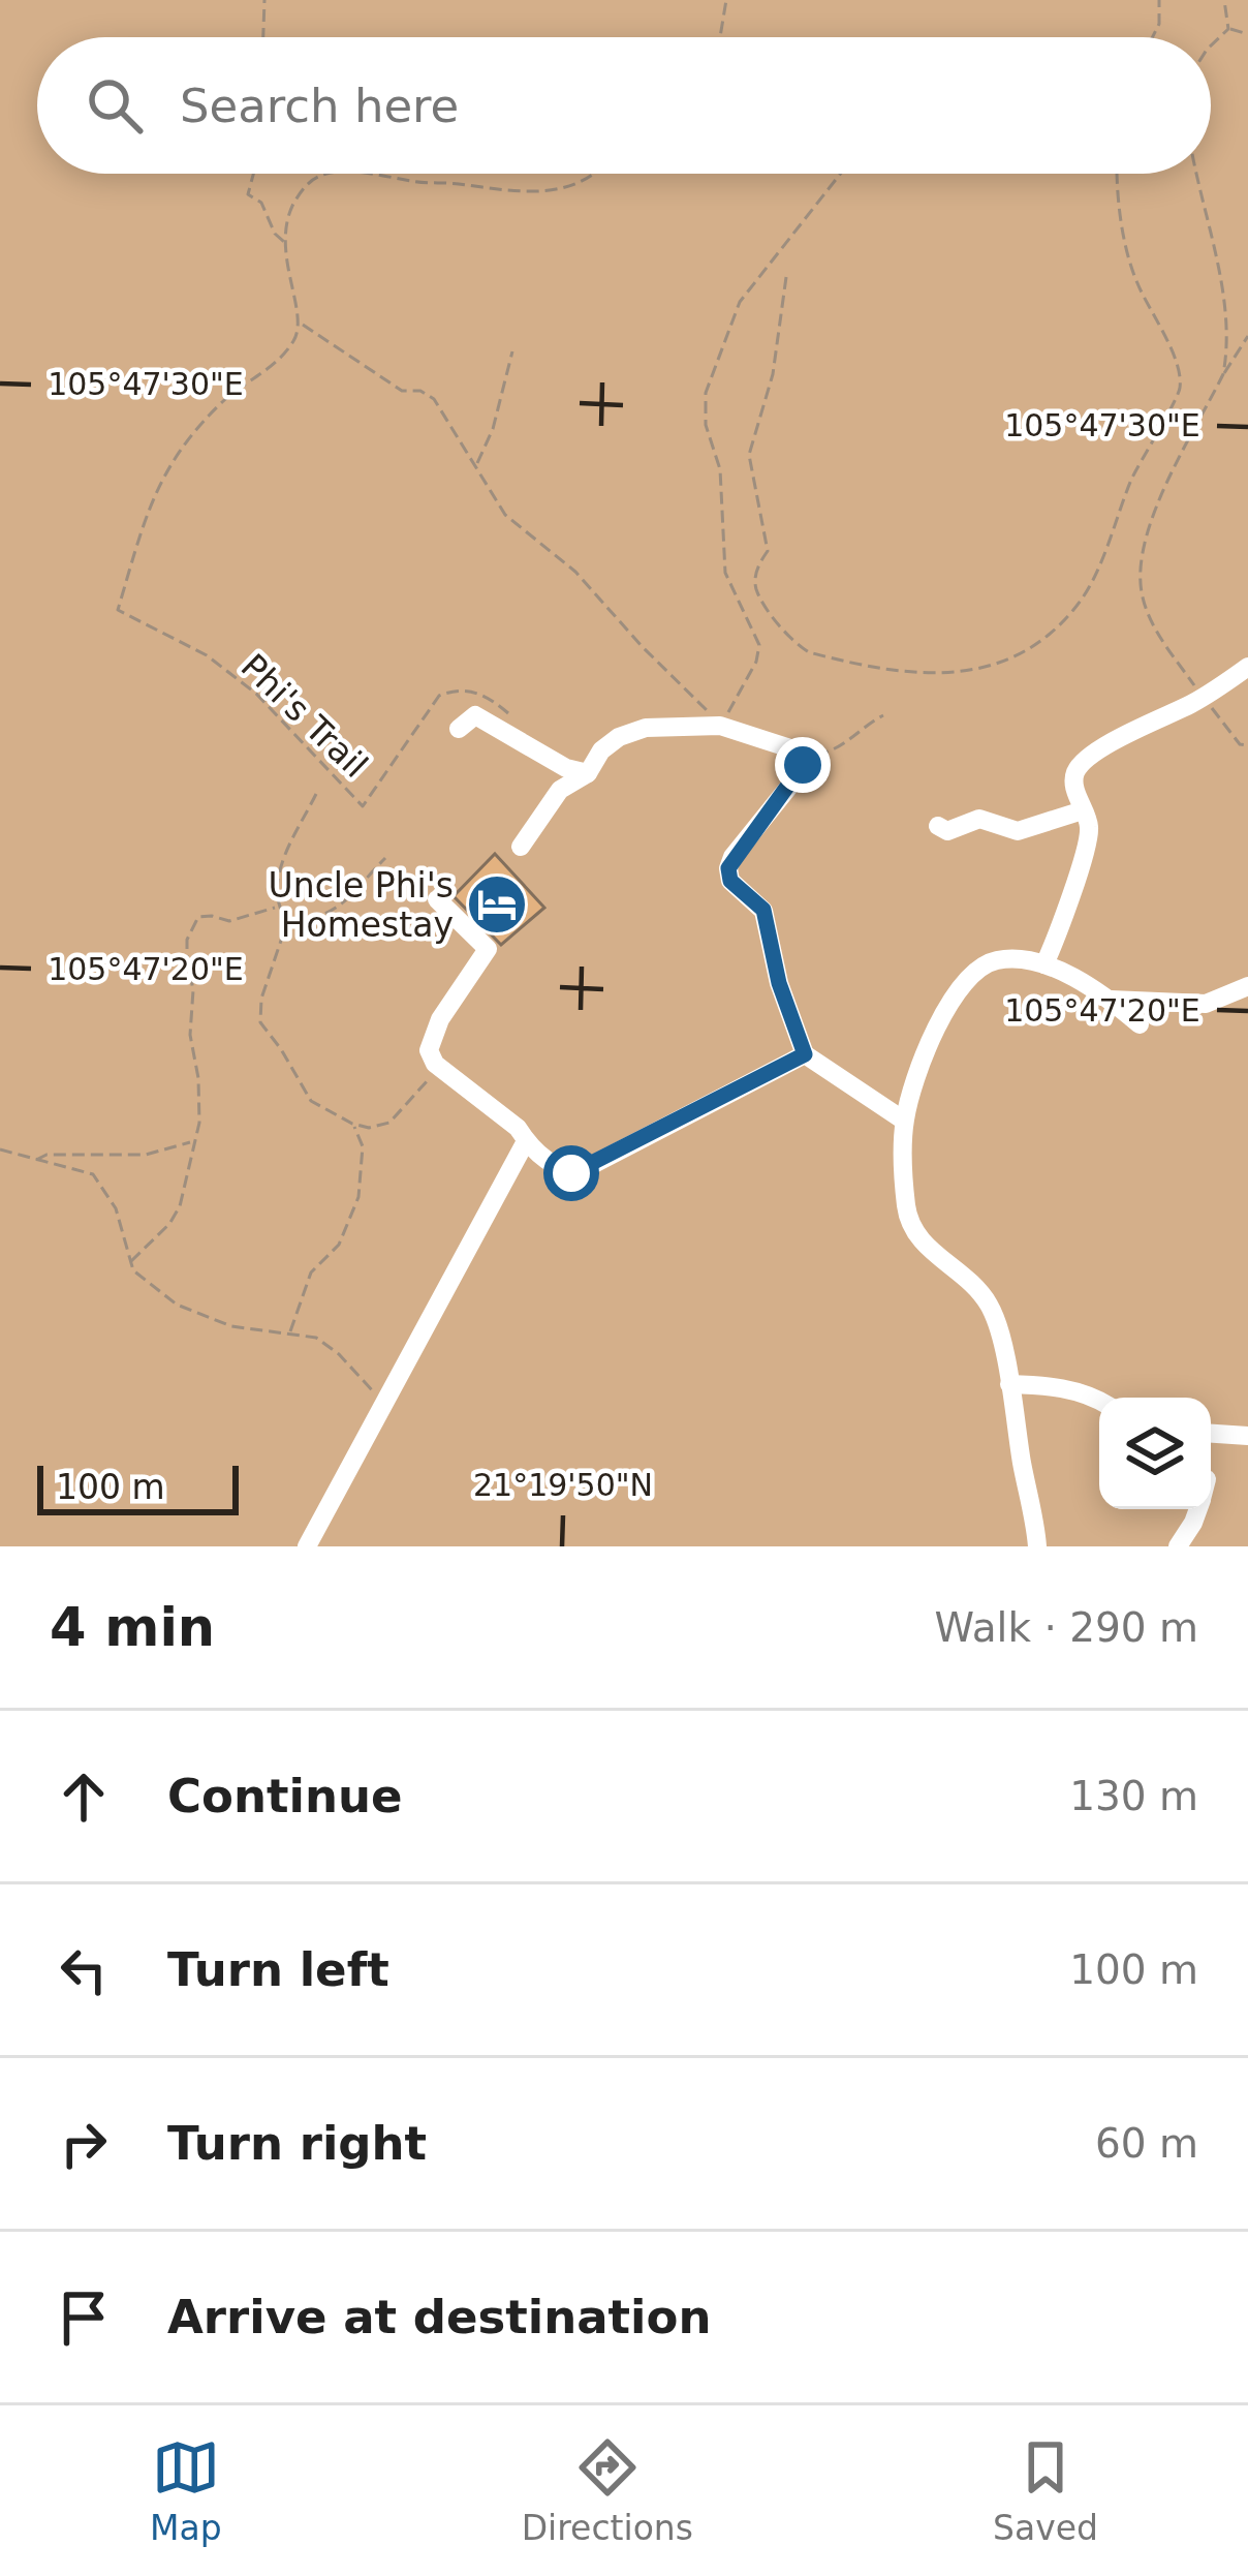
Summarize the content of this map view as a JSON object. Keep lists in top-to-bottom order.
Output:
{
  "streets": {
    "path": ["Phi's Trail"]
  },
  "places": {
    "hotel": ["Uncle Phi's Homestay"]
  },
  "scale_bar": "100 m",
  "page": {
    "search": "Search here",
    "scale": "100 m",
    "heading": ["4 min", "Walk · 290 m"],
    "list": [
      ["Continue", "130 m"],
      ["Turn left", "100 m"],
      ["Turn right", "60 m"],
      "Arrive at destination"
    ],
    "nav": ["Map", "Directions", "Saved"]
  },
  "coordinates": ["105°47'30\"E", "105°47'20\"E", "21°19'50\"N"]
}
